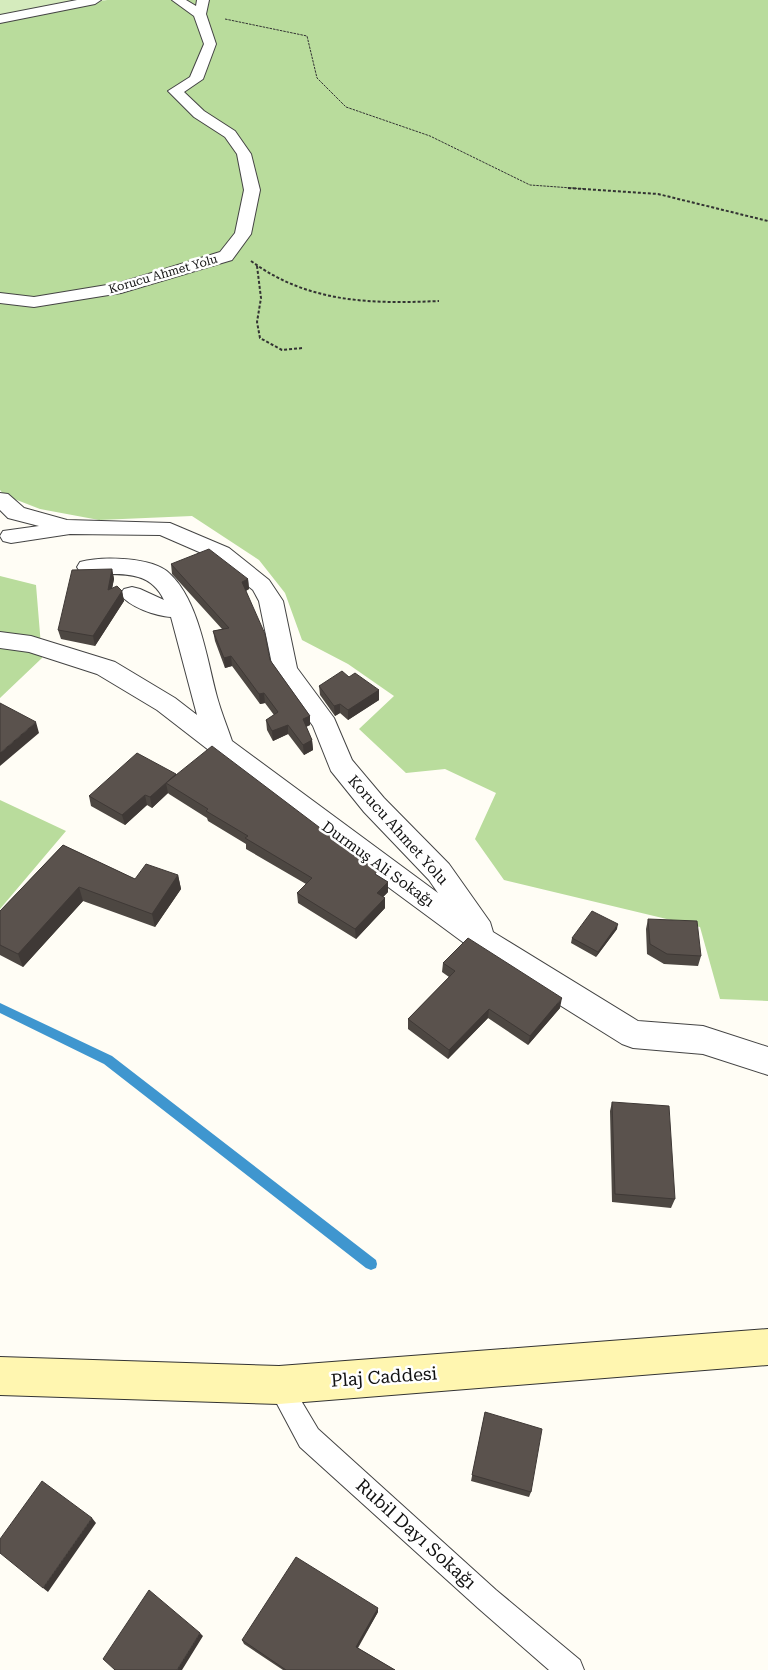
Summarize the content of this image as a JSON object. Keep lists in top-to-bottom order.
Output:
{
  "streets": {
    "street": ["Korucu Ahmet Yolu", "Durmuş Ali Sokağı", "Plaj Caddesi"],
    "lane": ["Rubil Dayı Sokağı"]
  },
  "crossings": [
    ["Korucu Ahmet Yolu", "Durmuş Ali Sokağı"],
    ["Plaj Caddesi", "Rubil Dayı Sokağı"]
  ]
}
